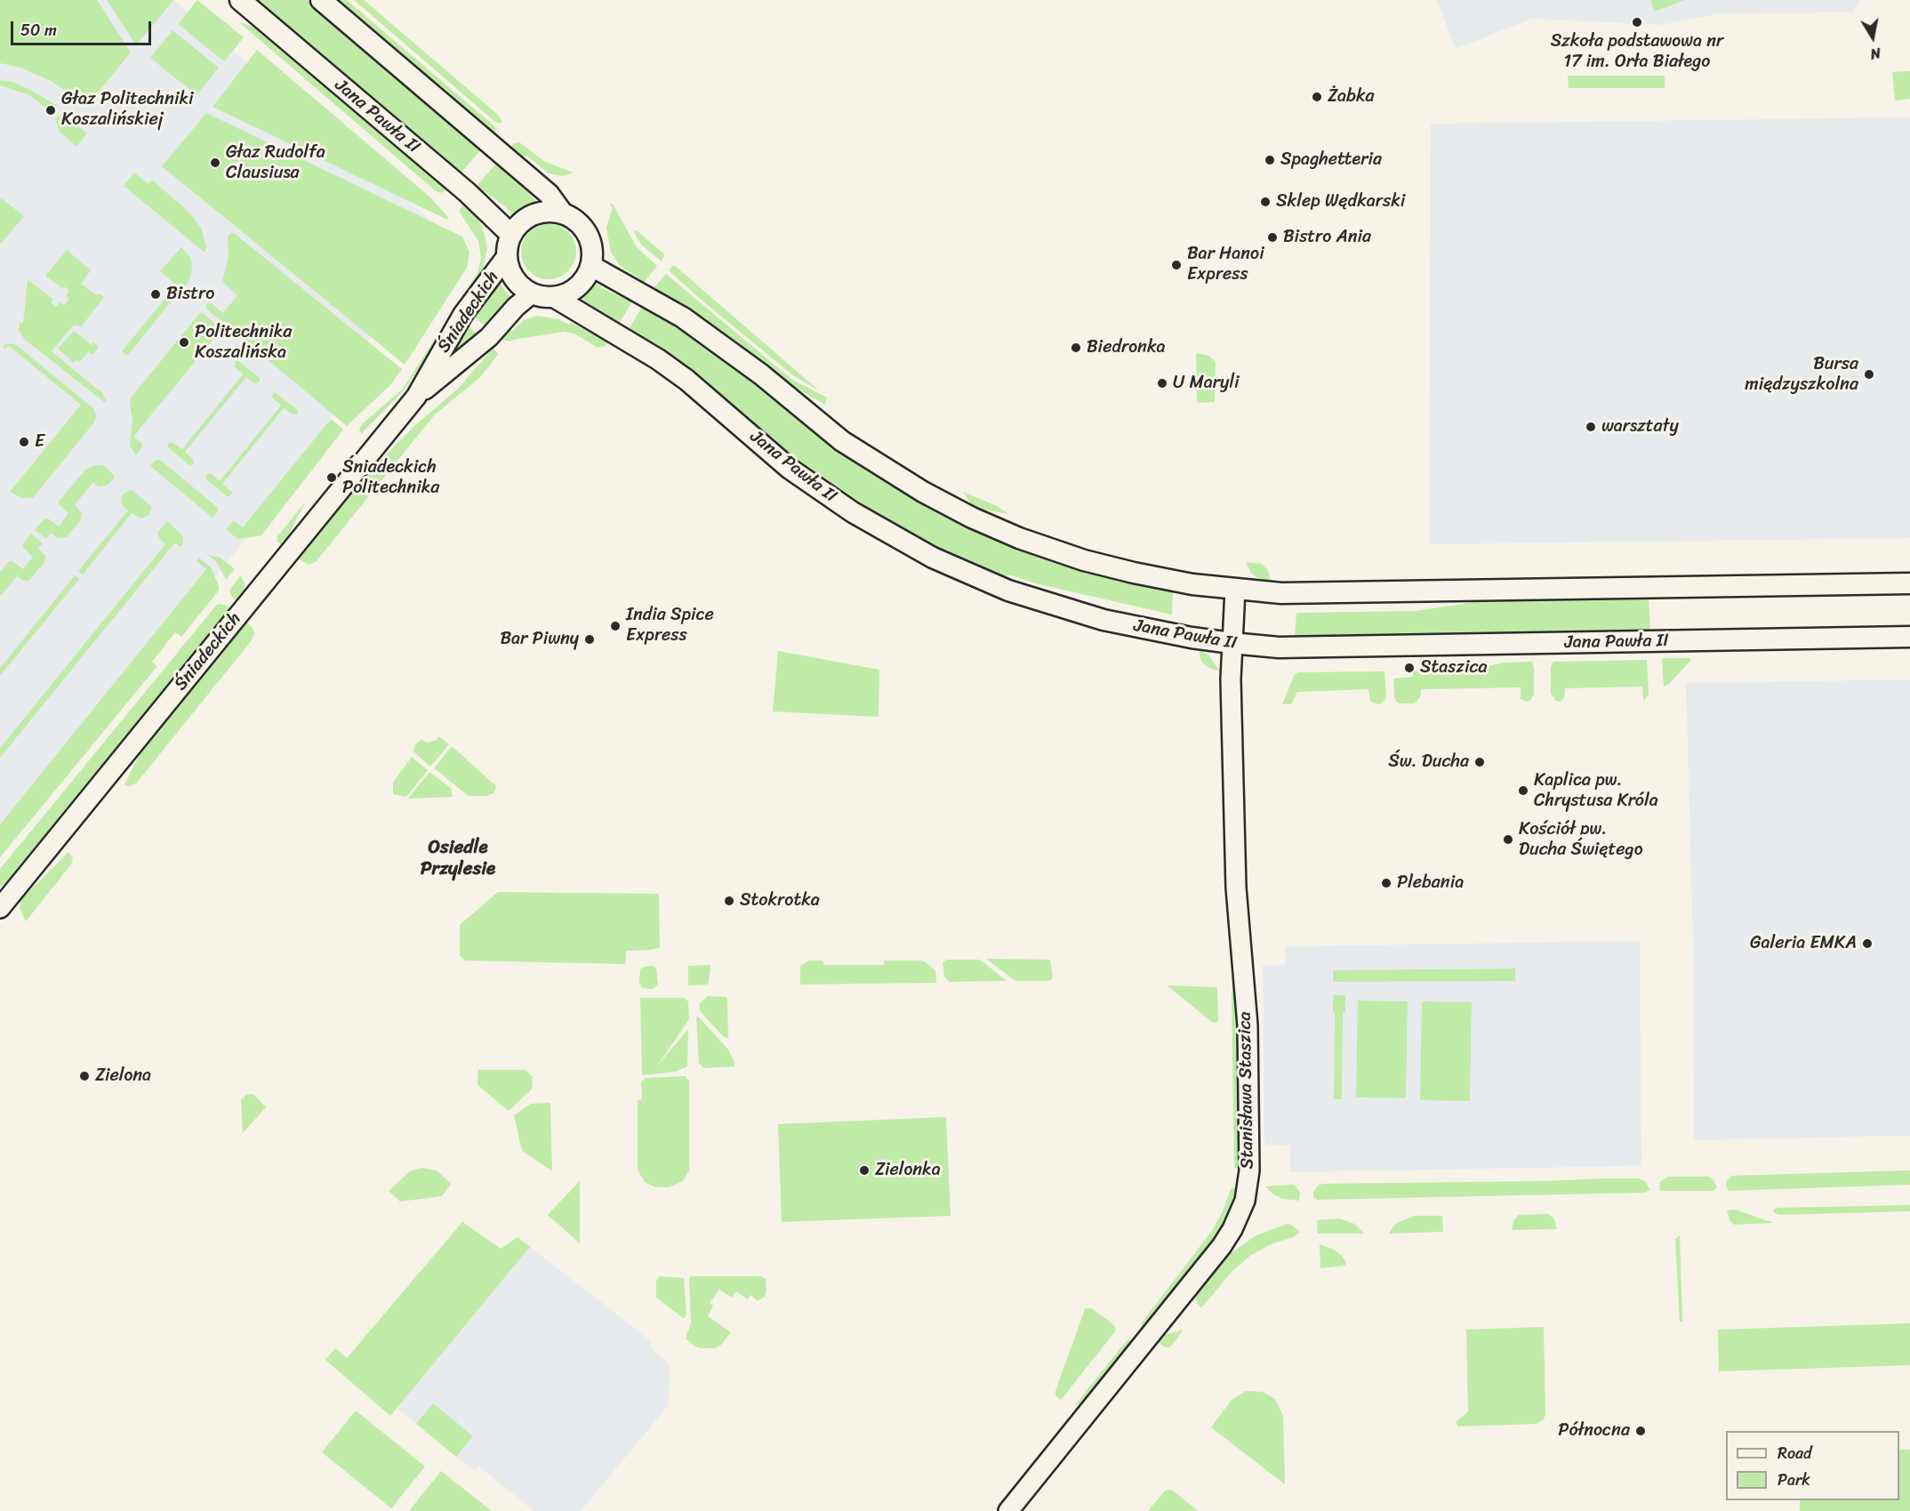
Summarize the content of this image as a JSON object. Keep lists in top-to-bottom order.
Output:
{
  "streets": {
    "main road": ["Jana Pawła II"],
    "street": ["Śniadeckich", "Stanisława Staszica"]
  },
  "crossings": [
    ["Jana Pawła II", "Śniadeckich"],
    ["Jana Pawła II", "Stanisława Staszica"]
  ],
  "districts": ["Osiedle Przylesie"],
  "places": [
    "Szkoła podstawowa nr 17 im. Orła Białego",
    "Żabka",
    "Głaz Politechniki Koszalińskiej",
    "Spaghetteria",
    "Głaz Rudolfa Clausiusa",
    "Sklep Wędkarski",
    "Bistro Ania",
    "Bar Hanoi Express",
    "Bistro",
    "Politechnika Koszalińska",
    "Biedronka",
    "Bursa międzyszkolna",
    "U Maryli",
    "warsztaty",
    "E",
    "Śniadeckich Politechnika",
    "India Spice Express",
    "Bar Piwny",
    "Staszica",
    "Św. Ducha",
    "Kaplica pw. Chrystusa Króla",
    "Kościół pw. Ducha Świętego",
    "Plebania",
    "Stokrotka",
    "Galeria EMKA",
    "Zielona",
    "Zielonka",
    "Północna"
  ],
  "legend": ["Road", "Park"],
  "scale_bar": "50 m",
  "north": "bottom"
}
